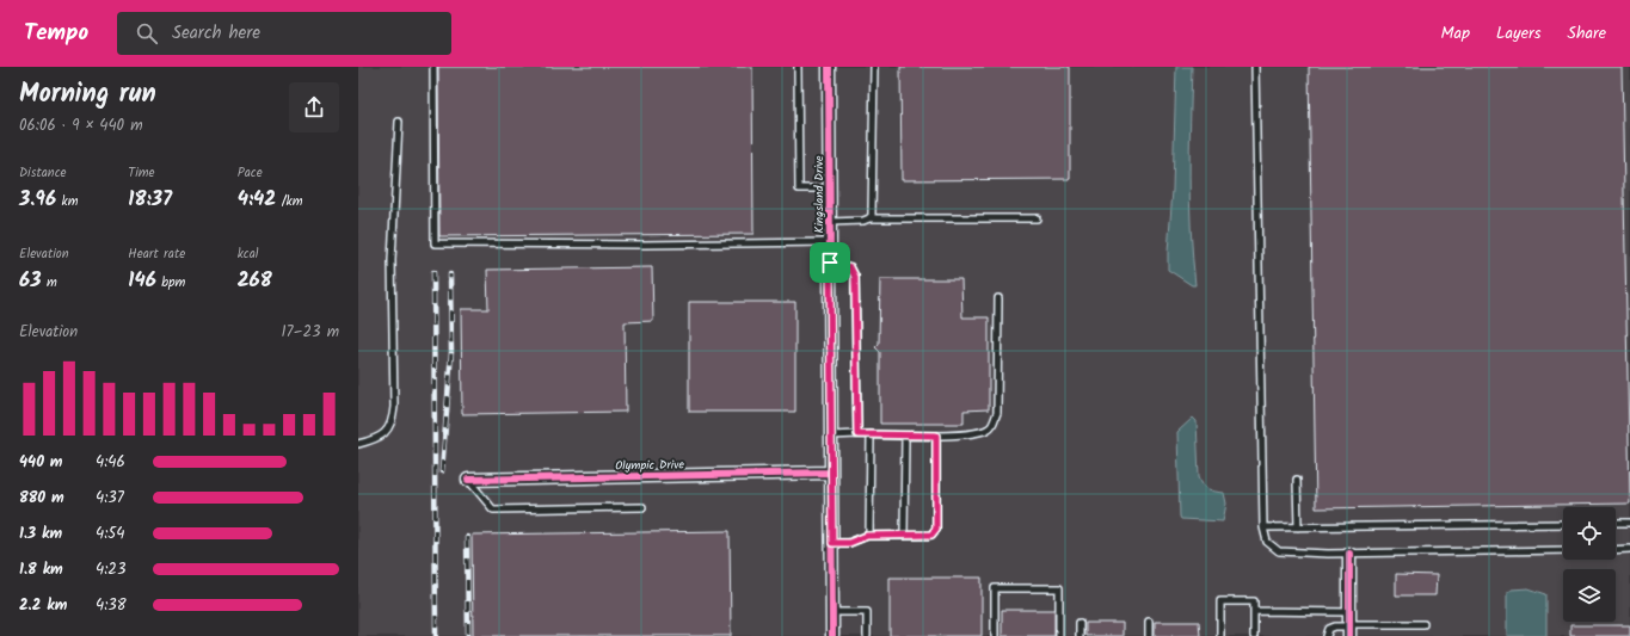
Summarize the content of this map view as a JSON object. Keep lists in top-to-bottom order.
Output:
{
  "streets": {
    "street": ["Kingsland Drive", "Olympic Drive"]
  },
  "crossings": [
    ["Kingsland Drive", "Olympic Drive"]
  ],
  "page": {
    "header": "Tempo",
    "search": "Search here",
    "nav": ["Map", "Layers", "Share"],
    "heading": ["Morning run", "06:06 · 9 × 440 m"],
    "stats": [
      ["Distance", "3.96 km"],
      ["Time", "18:37"],
      ["Pace", "4:42 /km"],
      ["Elevation", "63 m"],
      ["Heart rate", "146 bpm"],
      ["kcal", "268"]
    ],
    "chart": ["Elevation", "17–23 m"],
    "list": [
      {
        "name": "440 m",
        "note": "4:46"
      },
      {
        "name": "880 m",
        "note": "4:37"
      },
      {
        "name": "1.3 km",
        "note": "4:54"
      },
      {
        "name": "1.8 km",
        "note": "4:23"
      },
      {
        "name": "2.2 km",
        "note": "4:38"
      }
    ]
  }
}
